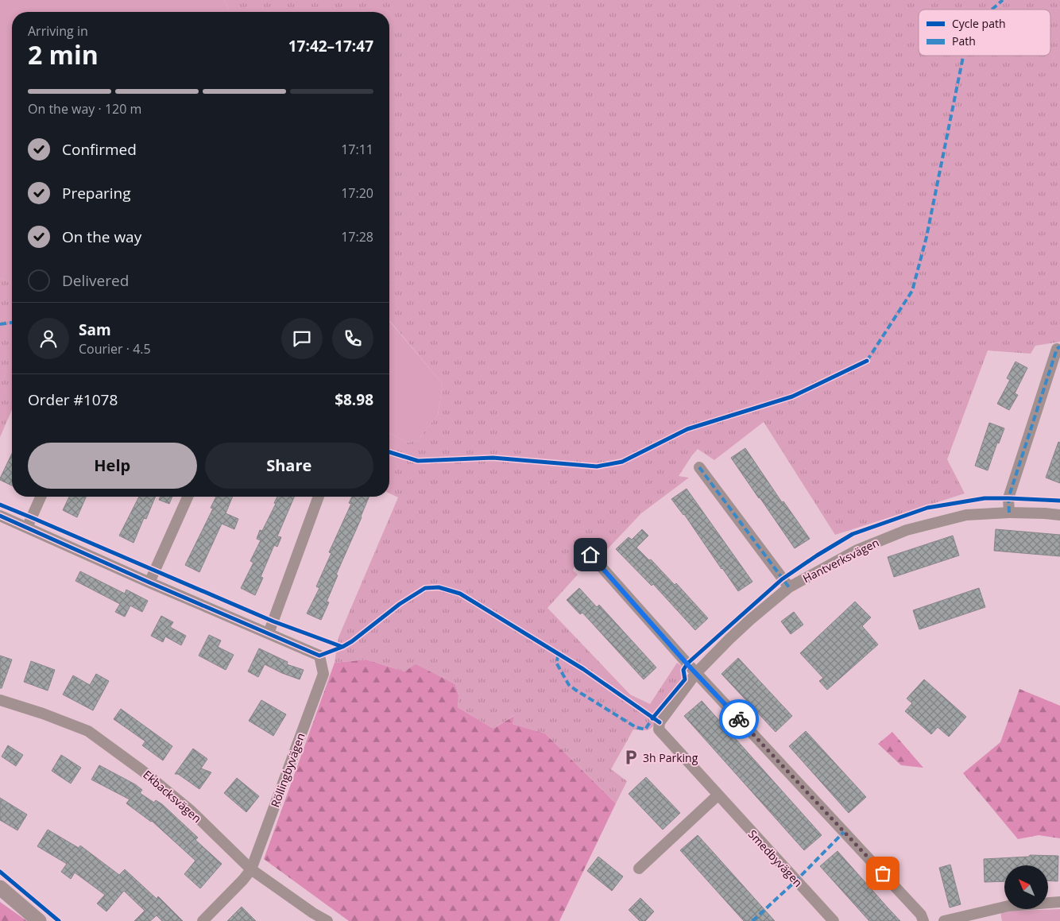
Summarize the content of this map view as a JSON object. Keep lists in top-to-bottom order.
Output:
{
  "streets": {
    "street": [
      "Hantverksvägen",
      "Röllingbyvägen",
      "Ekbacksvägen",
      "Smedbyvägen"
    ]
  },
  "crossings": [
    ["Hantverksvägen", "Smedbyvägen"],
    ["Röllingbyvägen", "Ekbacksvägen"]
  ],
  "places": {
    "parking": ["3h Parking"]
  },
  "legend": ["Cycle path", "Path"],
  "north": "top left",
  "page": {
    "heading": ["2 min", "Arriving in", "17:42–17:47"],
    "panel": [
      "Sam",
      "Courier · 4.5",
      "Order #1078",
      "$8.98"
    ],
    "bar": "On the way · 120 m",
    "list": [
      ["Confirmed", "17:11"],
      ["Preparing", "17:20"],
      ["On the way", "17:28"],
      "Delivered"
    ],
    "buttons": ["Help", "Share"]
  }
}
